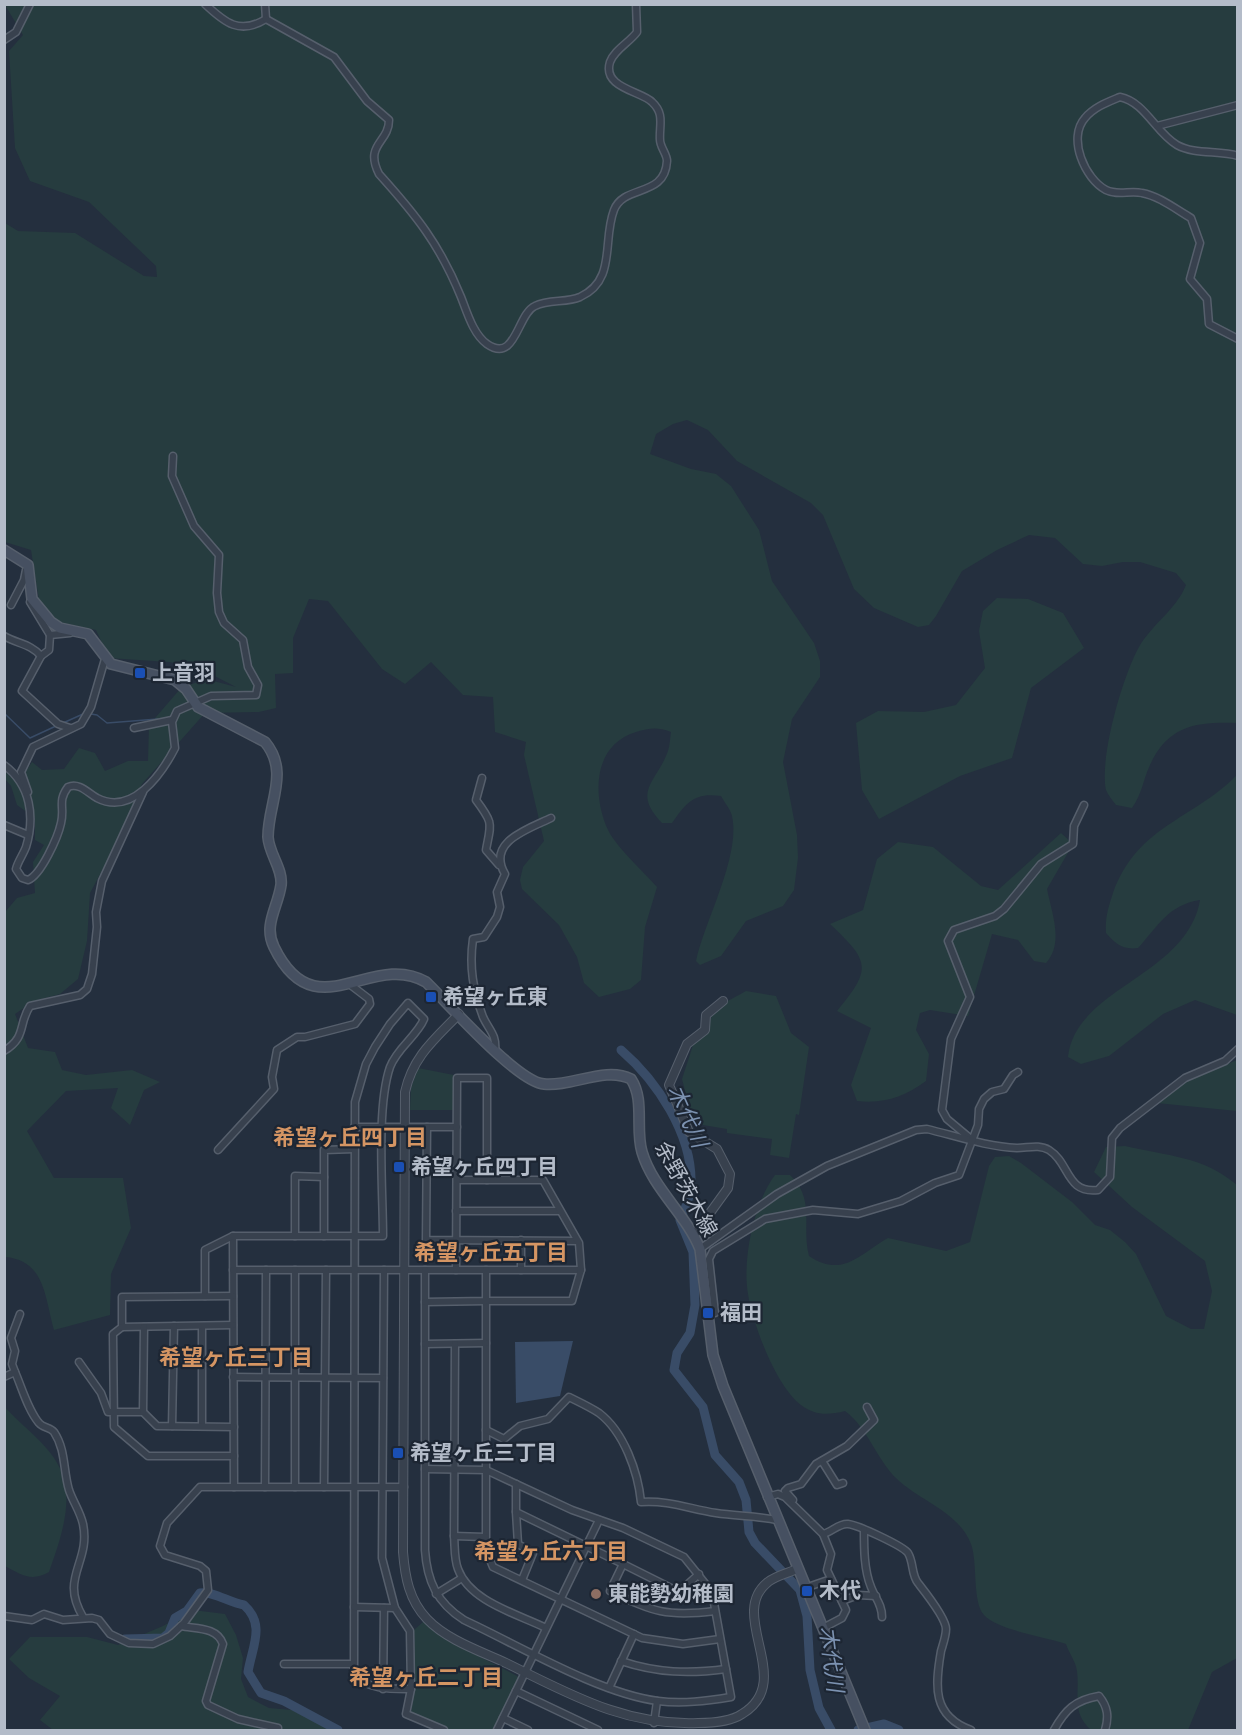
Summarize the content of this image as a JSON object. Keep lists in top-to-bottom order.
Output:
{
  "streets": {
    "main road": ["余野茨木線"]
  },
  "districts": [
    "希望ヶ丘四丁目",
    "希望ヶ丘五丁目",
    "希望ヶ丘三丁目",
    "希望ヶ丘六丁目",
    "希望ヶ丘二丁目"
  ],
  "water": ["木代川"],
  "places": {
    "transit": [
      "上音羽",
      "希望ヶ丘東",
      "希望ヶ丘四丁目",
      "福田",
      "希望ヶ丘三丁目",
      "木代"
    ],
    "other": ["東能勢幼稚園"]
  }
}
